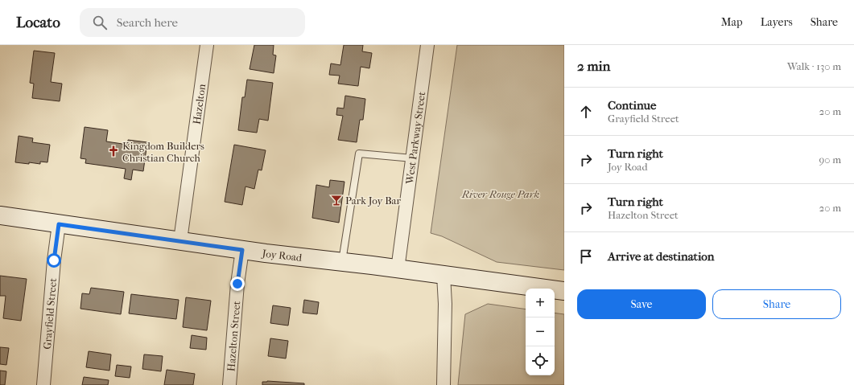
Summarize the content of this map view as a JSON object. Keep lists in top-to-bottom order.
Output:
{
  "streets": {
    "main road": ["Joy Road"],
    "street": [
      "Hazelton",
      "West Parkway Street",
      "Grayfield Street",
      "Hazelton Street"
    ]
  },
  "crossings": [
    ["Hazelton", "Joy Road"],
    ["West Parkway Street", "Joy Road"],
    ["Joy Road", "Grayfield Street"],
    ["Joy Road", "Hazelton Street"]
  ],
  "parks": ["River Rouge Park"],
  "places": {
    "church": ["Kingdom Builders Christian Church"],
    "bar": ["Park Joy Bar"]
  },
  "page": {
    "header": "Locato",
    "search": "Search here",
    "nav": ["Map", "Layers", "Share"],
    "heading": ["2 min", "Walk · 130 m"],
    "list": [
      ["Continue", "Grayfield Street", "20 m"],
      ["Turn right", "Joy Road", "90 m"],
      ["Turn right", "Hazelton Street", "20 m"],
      "Arrive at destination"
    ],
    "buttons": ["Save", "Share"],
    "map_buttons": ["+", "−"]
  }
}
